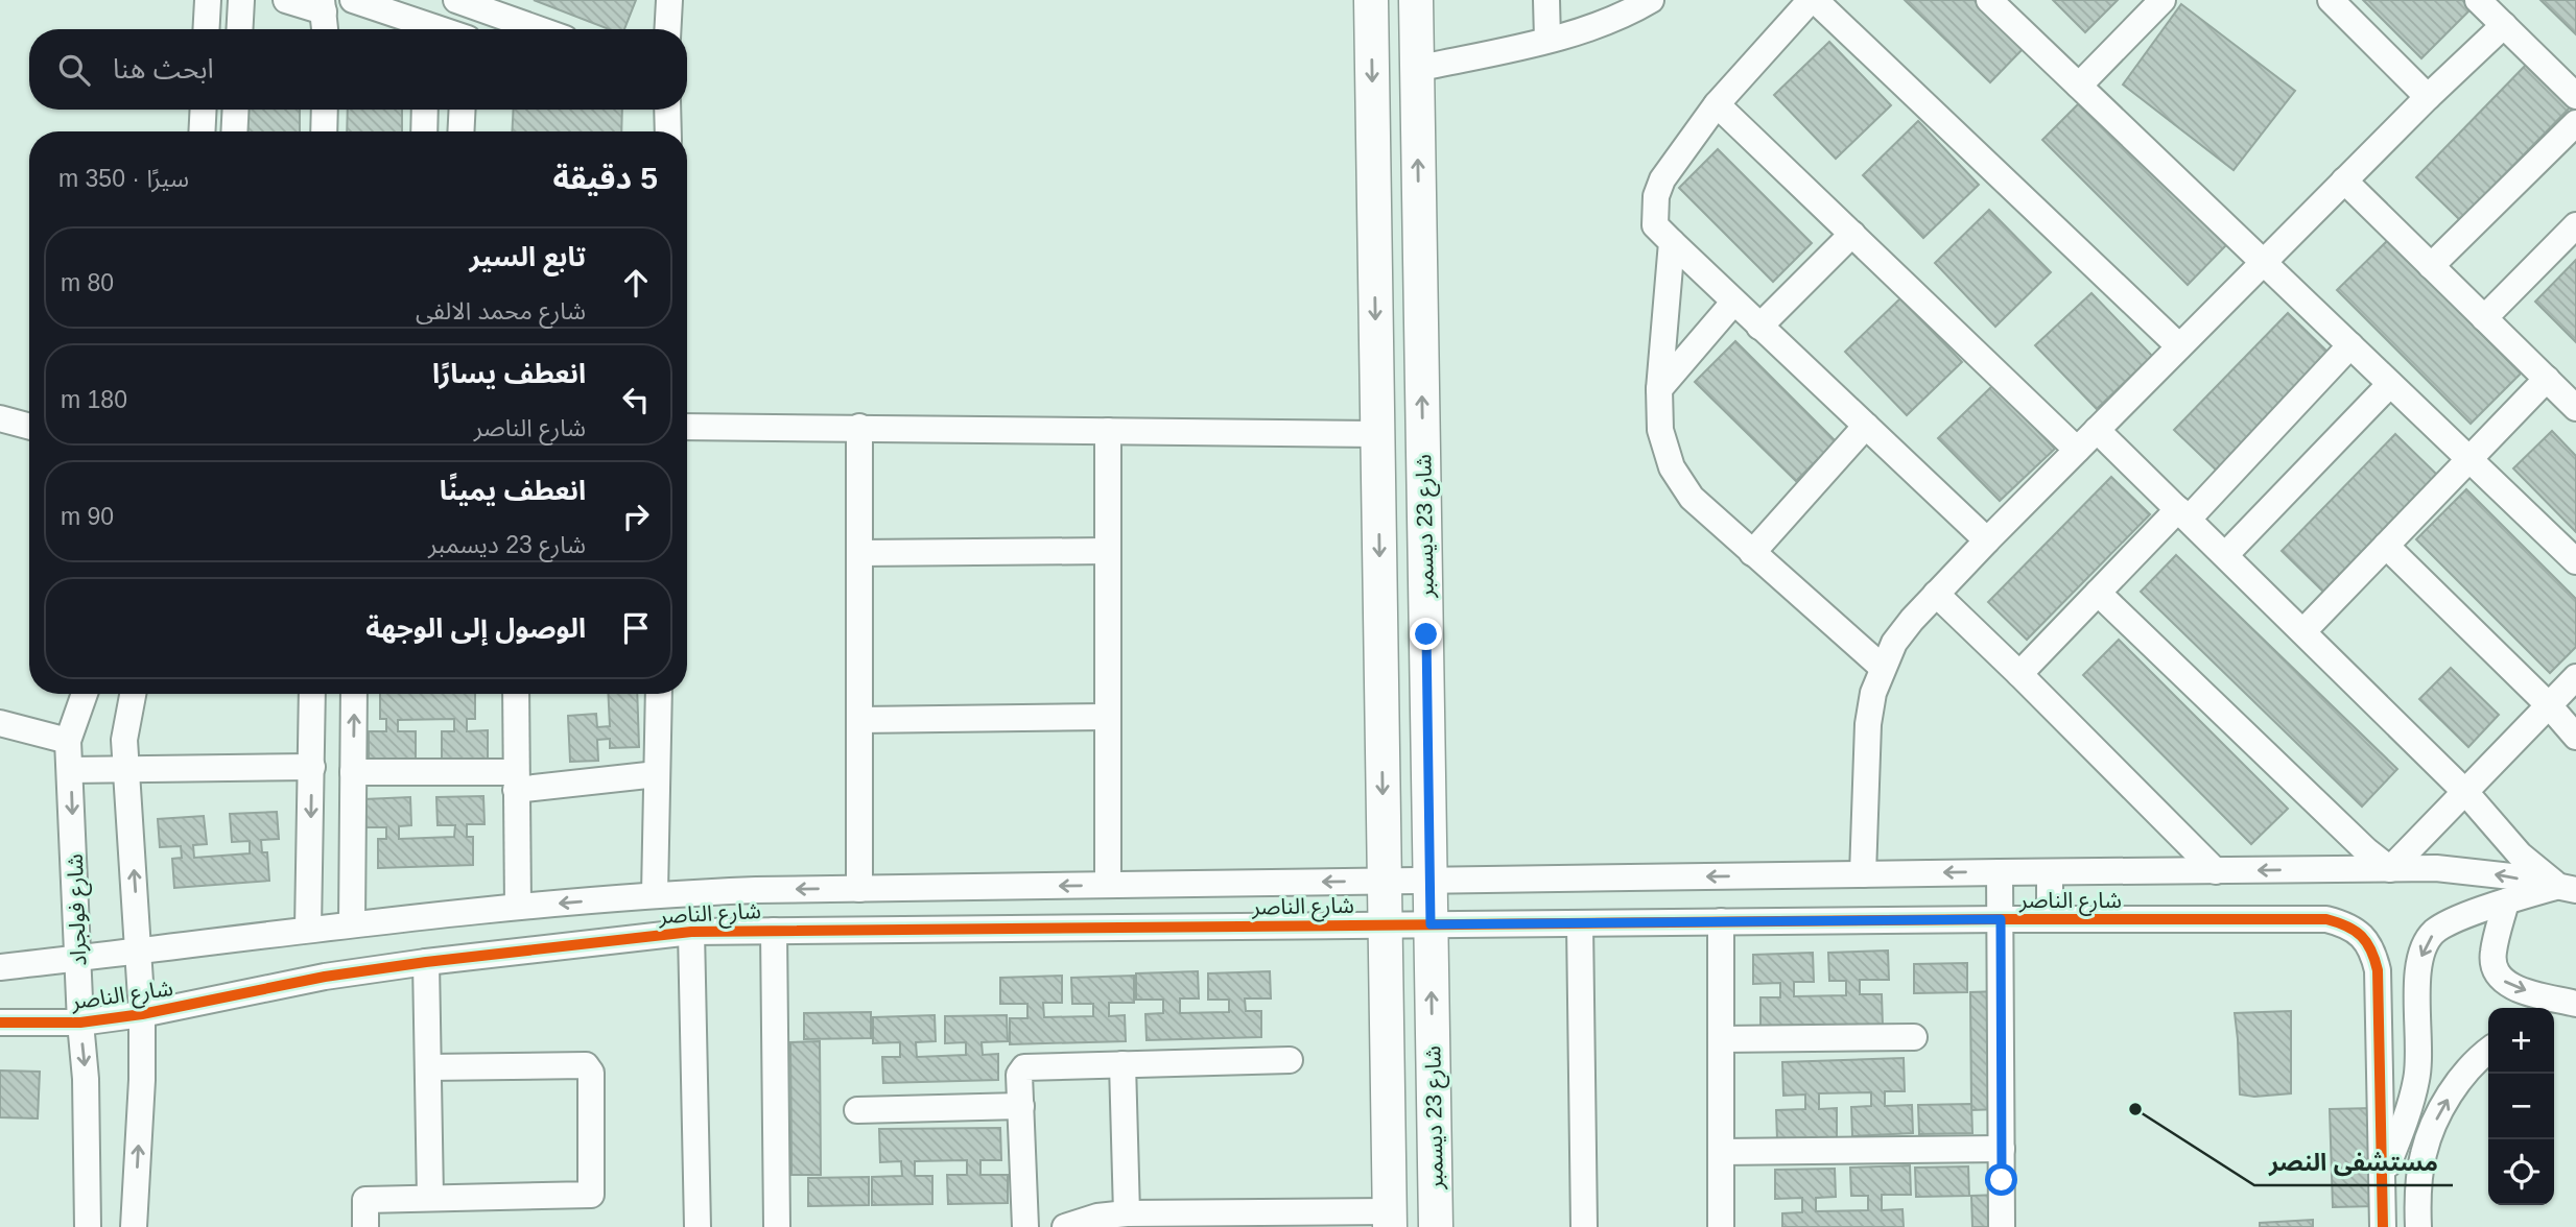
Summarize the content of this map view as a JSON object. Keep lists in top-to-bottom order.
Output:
{
  "streets": {
    "main road": ["شارع 23 ديسمبر"],
    "street": ["شارع الناصر", "شارع فولجراد"]
  },
  "crossings": [
    ["شارع 23 ديسمبر", "شارع الناصر"],
    ["شارع الناصر", "شارع فولجراد"]
  ],
  "places": ["مستشفى النصر"],
  "page": {
    "search": "ابحث هنا",
    "heading": ["5 دقيقة", "سيرًا · 350 m"],
    "list": [
      ["تابع السير", "شارع محمد الالفى", "80 m"],
      ["انعطف يسارًا", "شارع الناصر", "180 m"],
      ["انعطف يمينًا", "شارع 23 ديسمبر", "90 m"],
      "الوصول إلى الوجهة"
    ],
    "map_buttons": ["+", "−"]
  }
}
